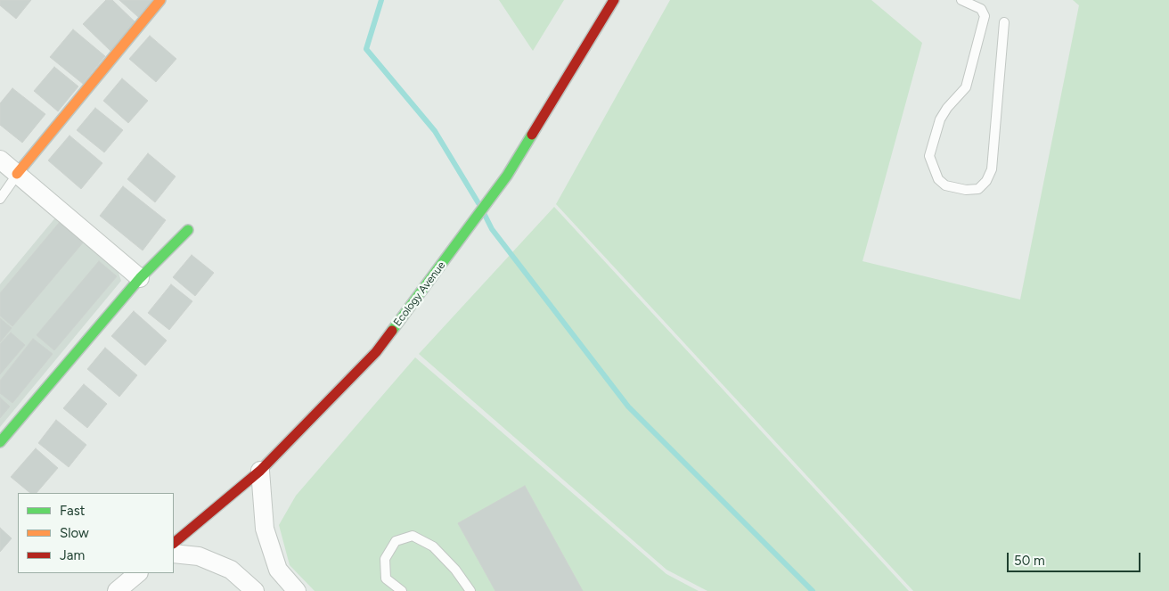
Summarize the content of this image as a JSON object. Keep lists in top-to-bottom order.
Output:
{
  "streets": {
    "street": ["Ecology Avenue"]
  },
  "legend": ["Fast", "Slow", "Jam"],
  "scale_bar": "50 m"
}
